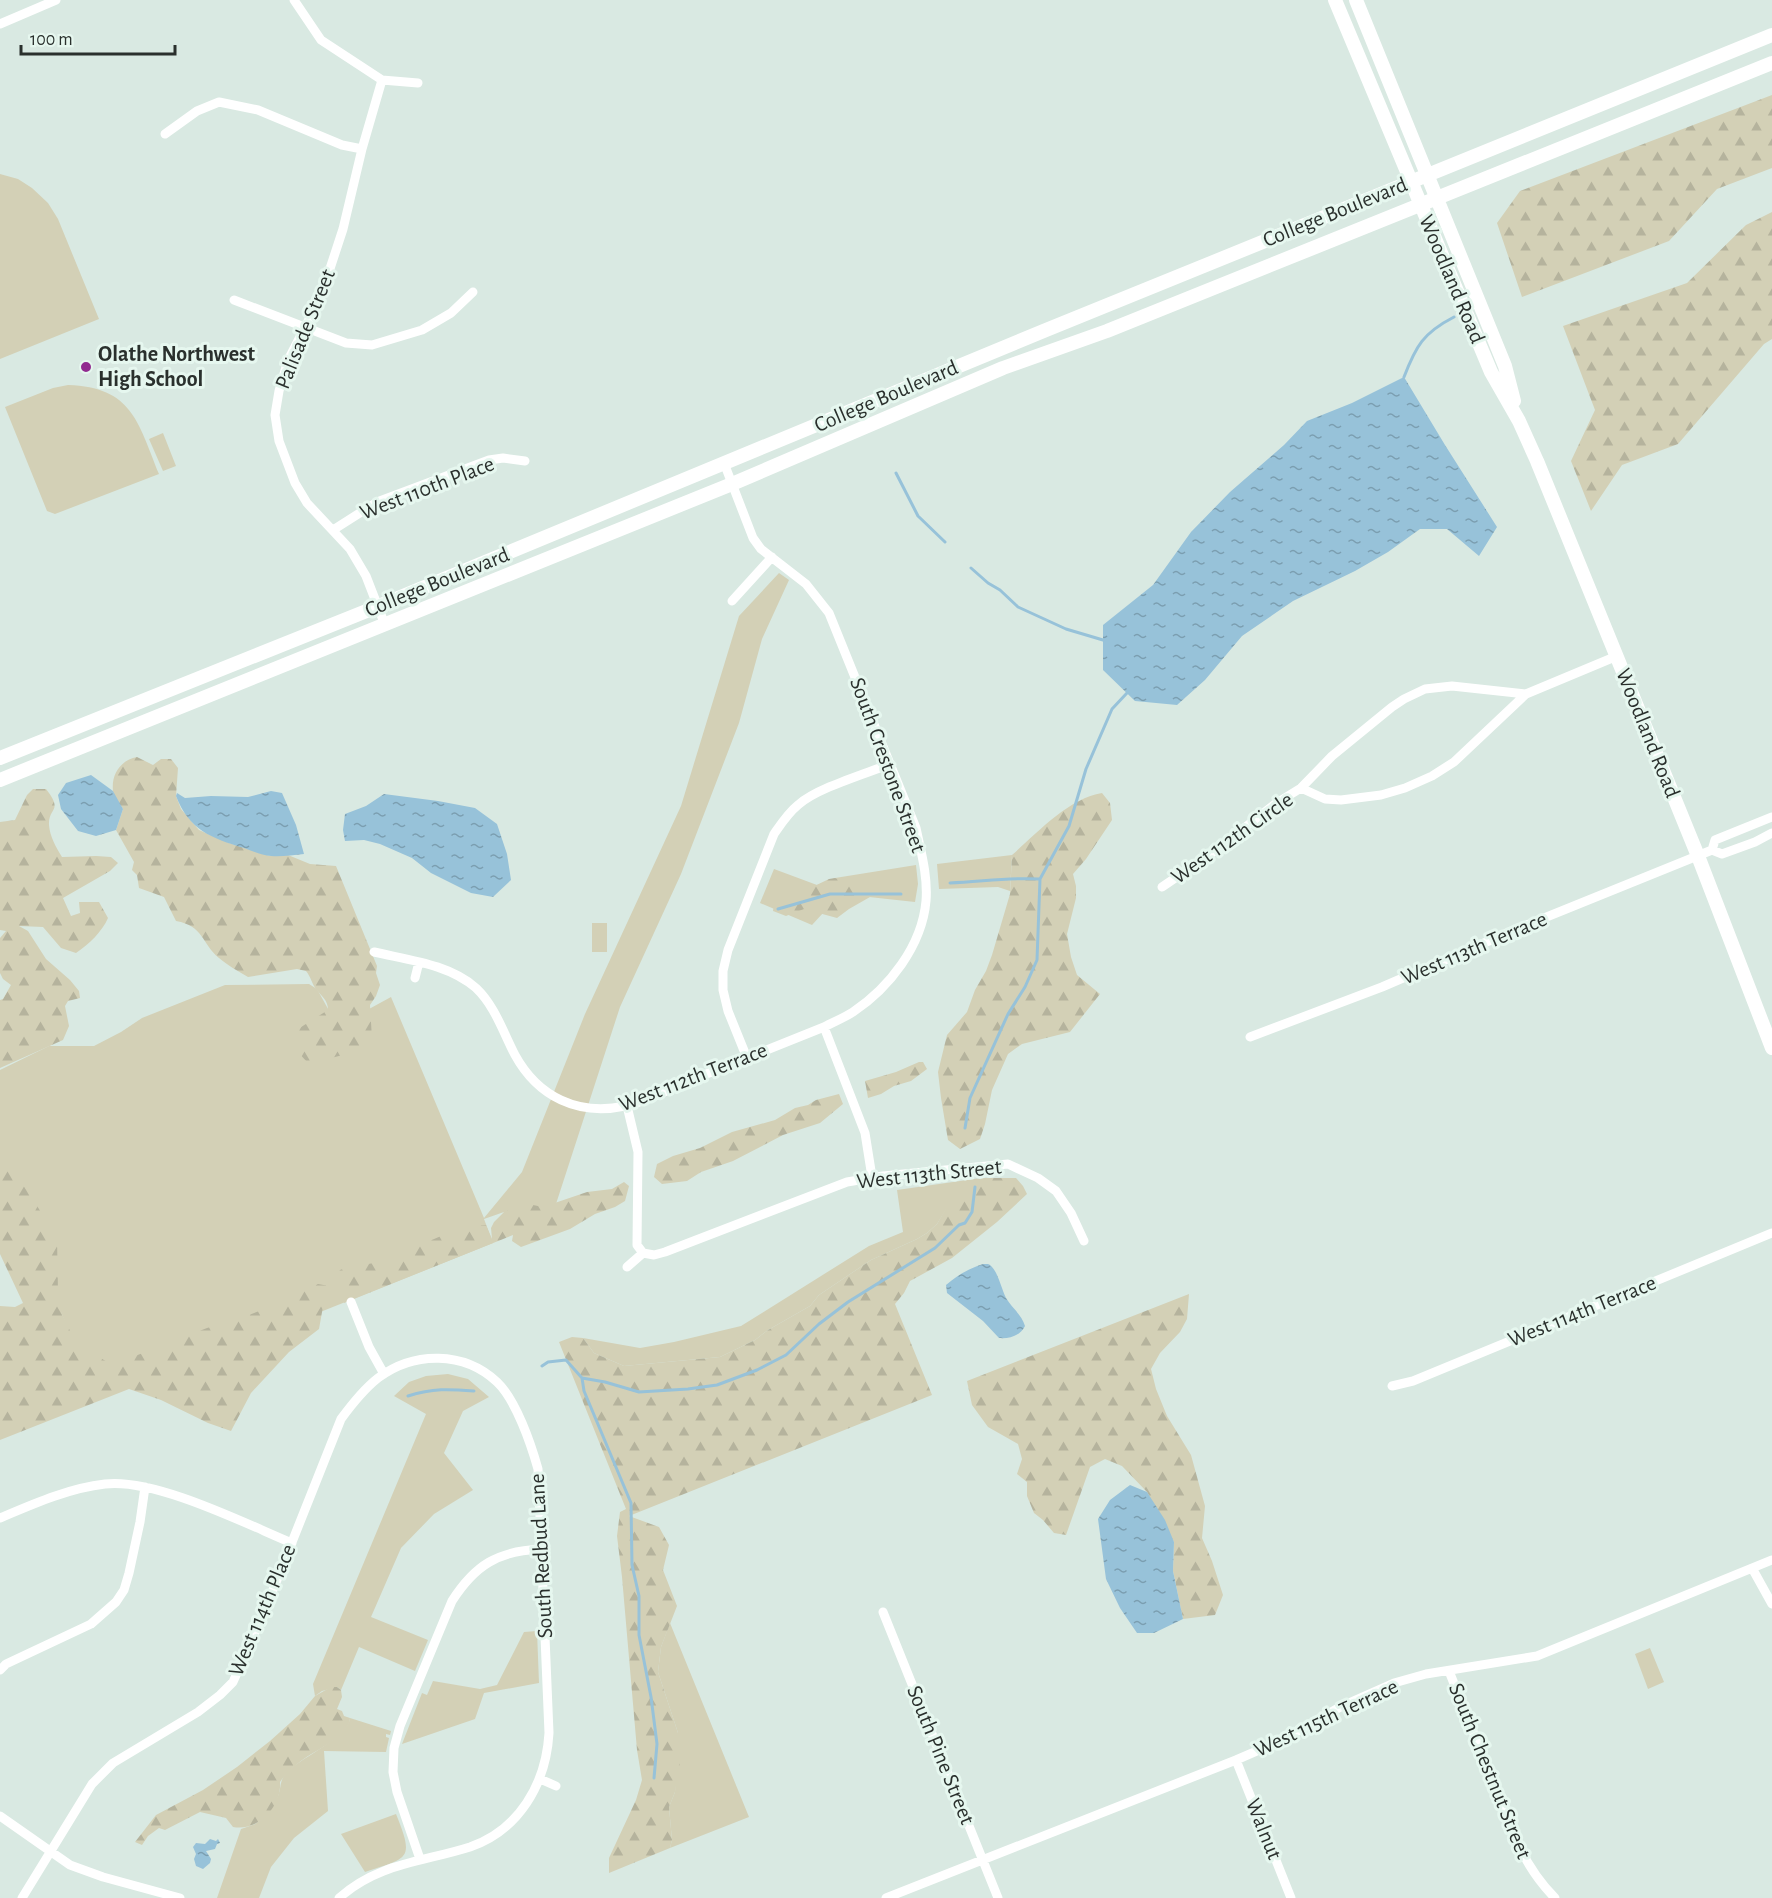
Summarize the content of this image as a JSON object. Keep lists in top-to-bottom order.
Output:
{
  "streets": {
    "main road": ["College Boulevard", "Woodland Road"],
    "street": [
      "Palisade Street",
      "West 110th Place",
      "South Crestone Street",
      "West 112th Circle",
      "West 113th Terrace",
      "West 112th Terrace",
      "West 113th Street",
      "West 114th Terrace",
      "South Redbud Lane",
      "West 114th Place",
      "West 115th Terrace",
      "South Pine Street",
      "South Chestnut Street",
      "Walnut"
    ]
  },
  "crossings": [
    ["College Boulevard", "Woodland Road"],
    ["College Boulevard", "Palisade Street"],
    ["College Boulevard", "South Crestone Street"],
    ["Woodland Road", "West 112th Circle"],
    ["Woodland Road", "West 113th Terrace"],
    ["Palisade Street", "West 110th Place"],
    ["South Crestone Street", "West 112th Terrace"],
    ["South Redbud Lane", "West 114th Place"],
    ["West 115th Terrace", "South Pine Street"],
    ["West 115th Terrace", "South Chestnut Street"],
    ["West 115th Terrace", "Walnut"]
  ],
  "places": ["Olathe Northwest High School"],
  "scale_bar": "100 m"
}
